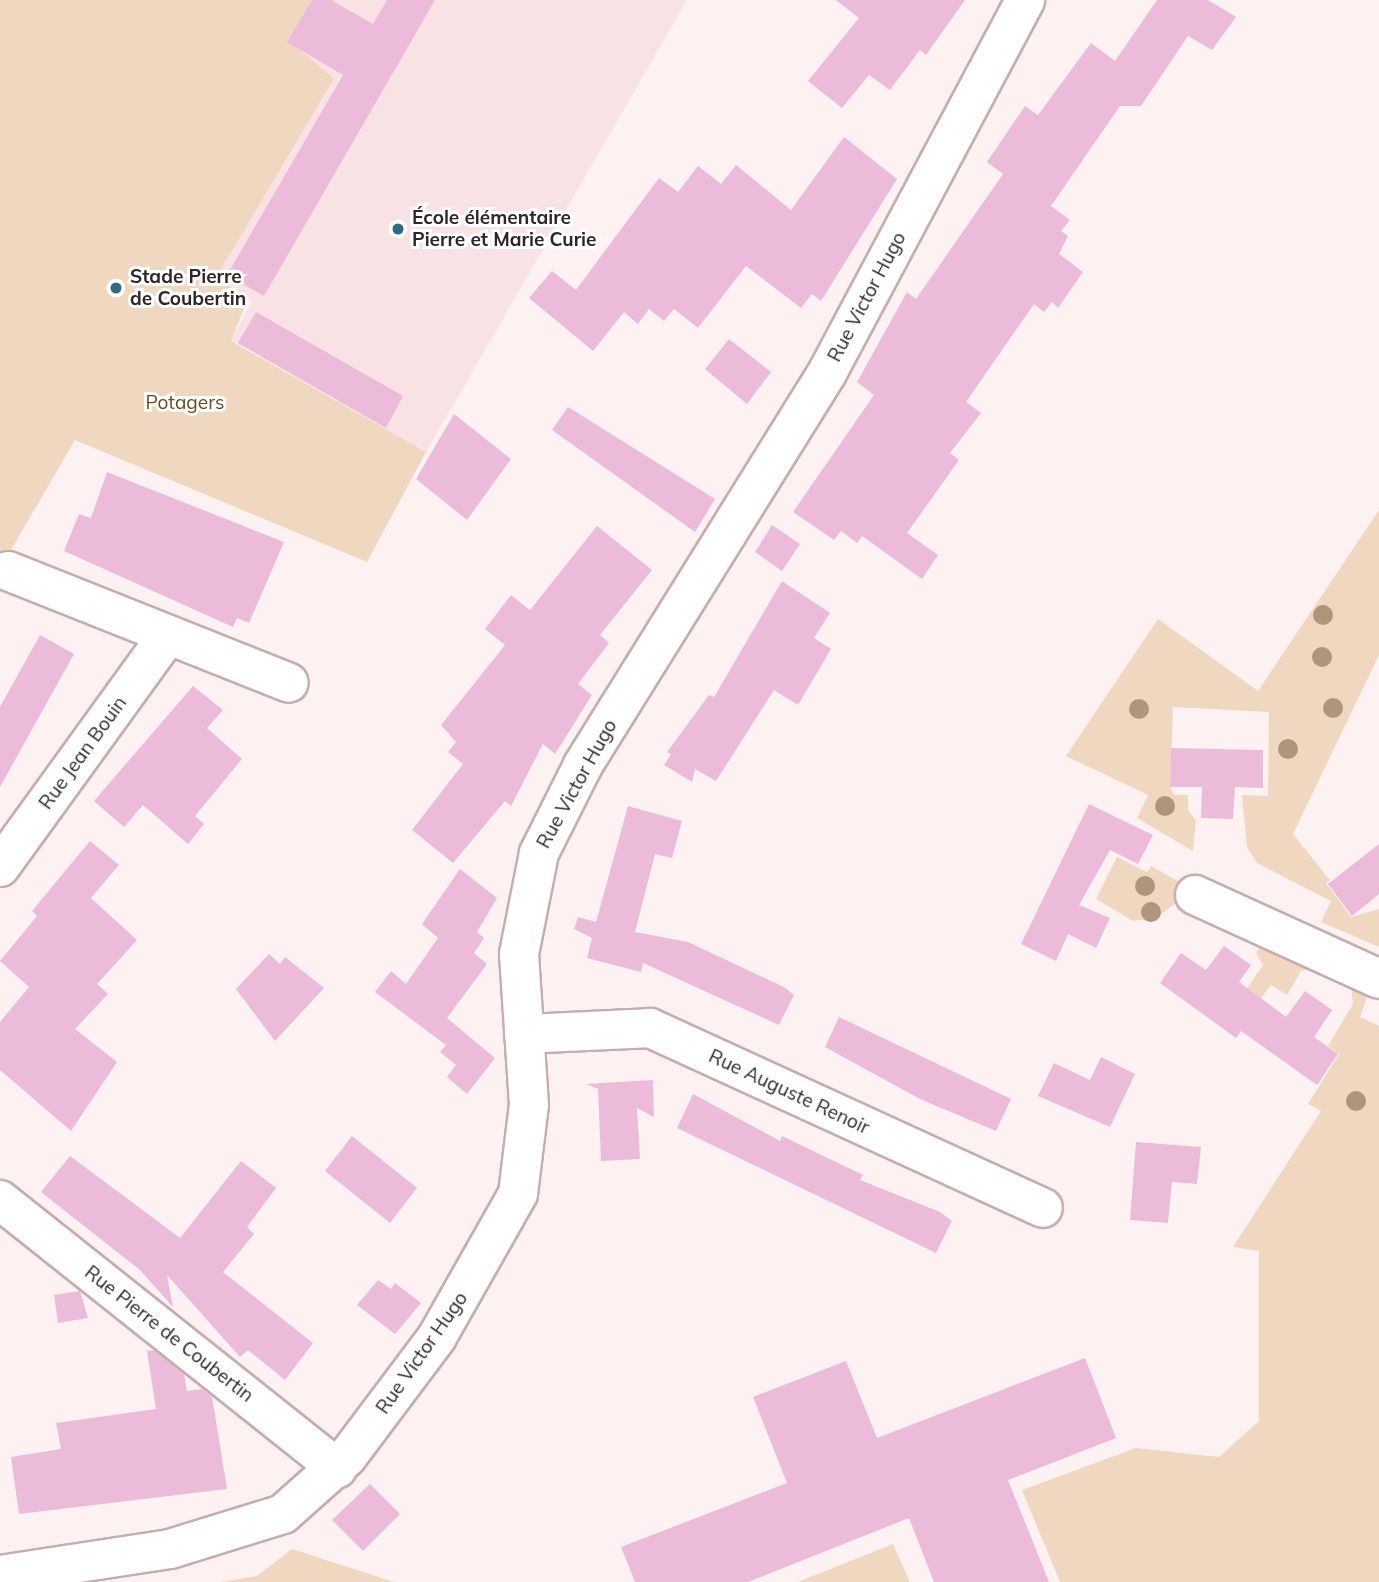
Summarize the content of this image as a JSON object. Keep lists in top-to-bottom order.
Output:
{
  "streets": {
    "street": [
      "Rue Victor Hugo",
      "Rue Jean Bouin",
      "Rue Auguste Renoir",
      "Rue Pierre de Coubertin"
    ]
  },
  "crossings": [
    ["Rue Victor Hugo", "Rue Auguste Renoir"],
    ["Rue Victor Hugo", "Rue Pierre de Coubertin"]
  ],
  "parks": ["Potagers"],
  "places": ["École élémentaire Pierre et Marie Curie", "Stade Pierre de Coubertin"]
}
